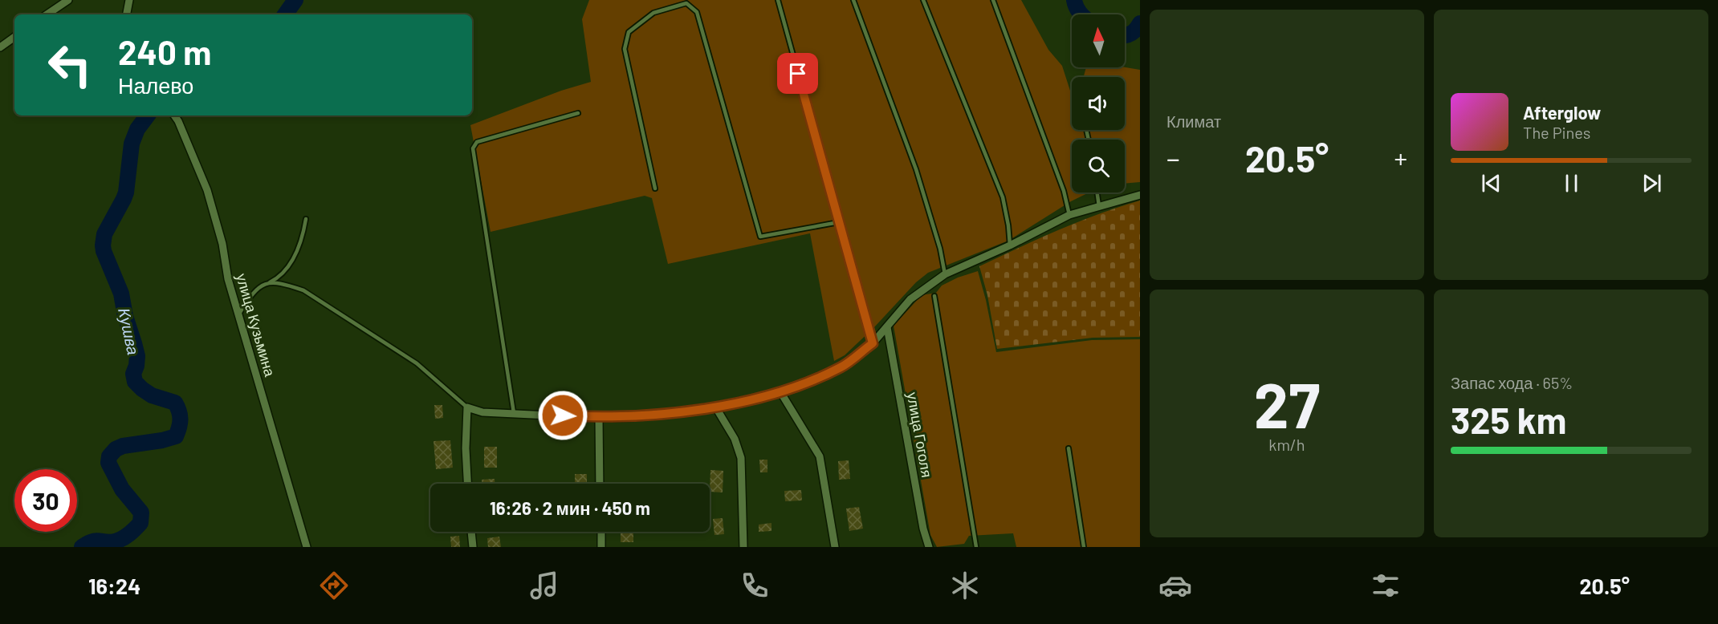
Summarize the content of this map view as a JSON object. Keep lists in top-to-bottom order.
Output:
{
  "streets": {
    "street": ["улица Кузьмина", "улица Гоголя"]
  },
  "water": ["Кушва"],
  "north": "top",
  "page": {
    "tile": [
      "Климат",
      ["27", "km/h"],
      ["Запас хода · 65%", "325 km"]
    ],
    "turn": ["240 m", "Налево"],
    "song": ["Afterglow", "The Pines"],
    "heat": ["−", "20.5°", "+"],
    "limit": "30",
    "trip": "16:26 · 2 мин · 450 m",
    "tabs": ["16:24", "20.5°"]
  }
}
